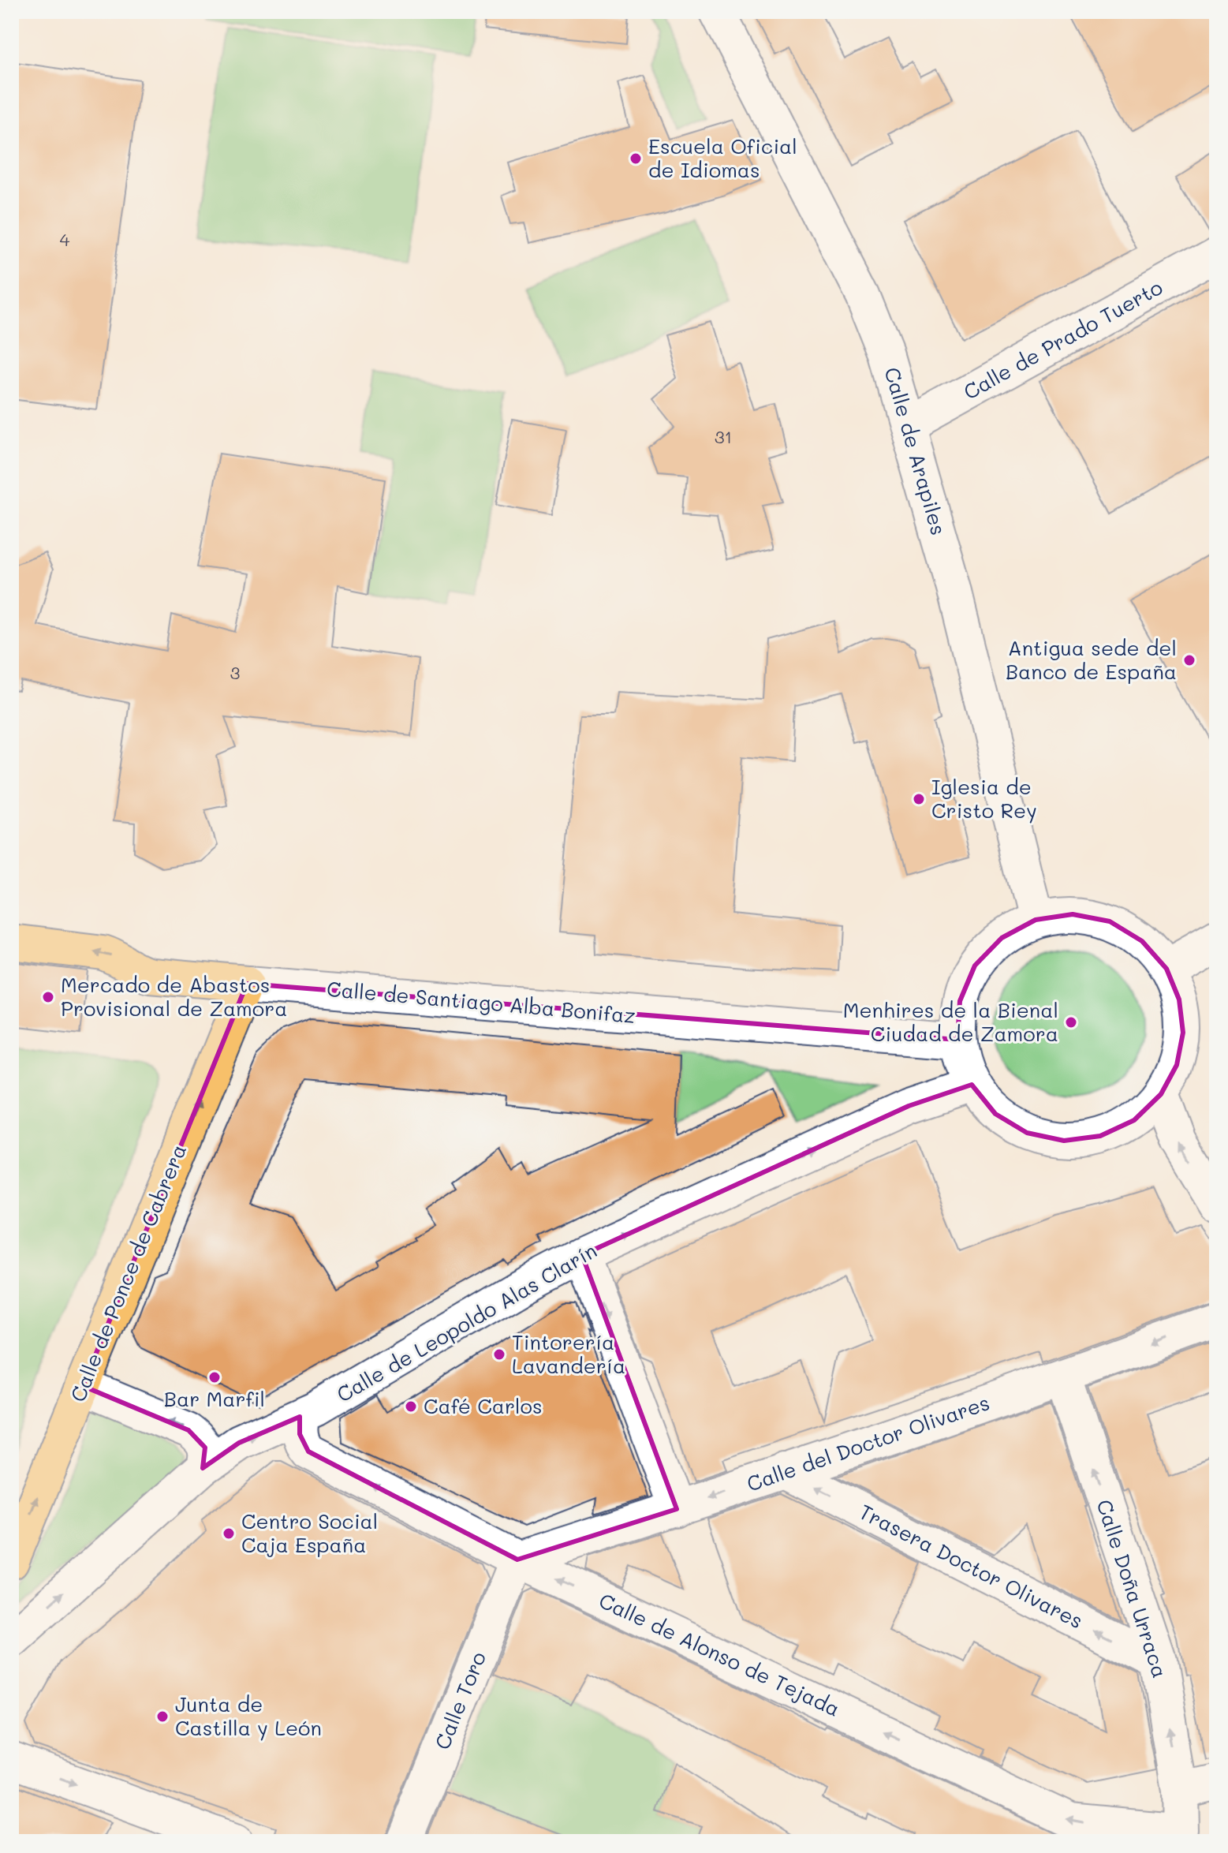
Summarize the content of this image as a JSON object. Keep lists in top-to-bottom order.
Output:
{
  "streets": {
    "main road": ["Calle de Santiago Alba Bonifaz", "Calle de Ponce de Cabrera"],
    "street": [
      "Calle de Prado Tuerto",
      "Calle de Arapiles",
      "Calle de Leopoldo Alas Clarín",
      "Calle del Doctor Olivares",
      "Trasera Doctor Olivares",
      "Calle Doña Urraca",
      "Calle de Alonso de Tejada",
      "Calle Toro"
    ]
  },
  "crossings": [
    ["Calle de Prado Tuerto", "Calle de Arapiles"],
    ["Calle de Arapiles", "Calle de Santiago Alba Bonifaz"],
    ["Calle de Arapiles", "Calle de Leopoldo Alas Clarín"],
    ["Calle de Santiago Alba Bonifaz", "Calle de Ponce de Cabrera"],
    ["Calle de Santiago Alba Bonifaz", "Calle de Leopoldo Alas Clarín"],
    ["Calle de Leopoldo Alas Clarín", "Calle de Alonso de Tejada"],
    ["Calle del Doctor Olivares", "Trasera Doctor Olivares"],
    ["Calle del Doctor Olivares", "Calle Doña Urraca"],
    ["Calle del Doctor Olivares", "Calle de Alonso de Tejada"],
    ["Calle del Doctor Olivares", "Calle Toro"],
    ["Trasera Doctor Olivares", "Calle Doña Urraca"],
    ["Calle Doña Urraca", "Calle de Alonso de Tejada"],
    ["Calle de Alonso de Tejada", "Calle Toro"]
  ],
  "one_way": [
    "Calle de Ponce de Cabrera",
    "Calle de Leopoldo Alas Clarín",
    "Calle del Doctor Olivares",
    "Trasera Doctor Olivares",
    "Calle Doña Urraca",
    "Calle de Alonso de Tejada"
  ],
  "places": [
    "Escuela Oficial de Idiomas",
    "Antigua sede del Banco de España",
    "Iglesia de Cristo Rey",
    "Mercado de Abastos Provisional de Zamora",
    "Menhires de la Bienal Ciudad de Zamora",
    "Tintorería Lavandería",
    "Bar Marfil",
    "Café Carlos",
    "Centro Social Caja España",
    "Junta de Castilla y León"
  ],
  "house_numbers": ["4", "31", "3"]
}
